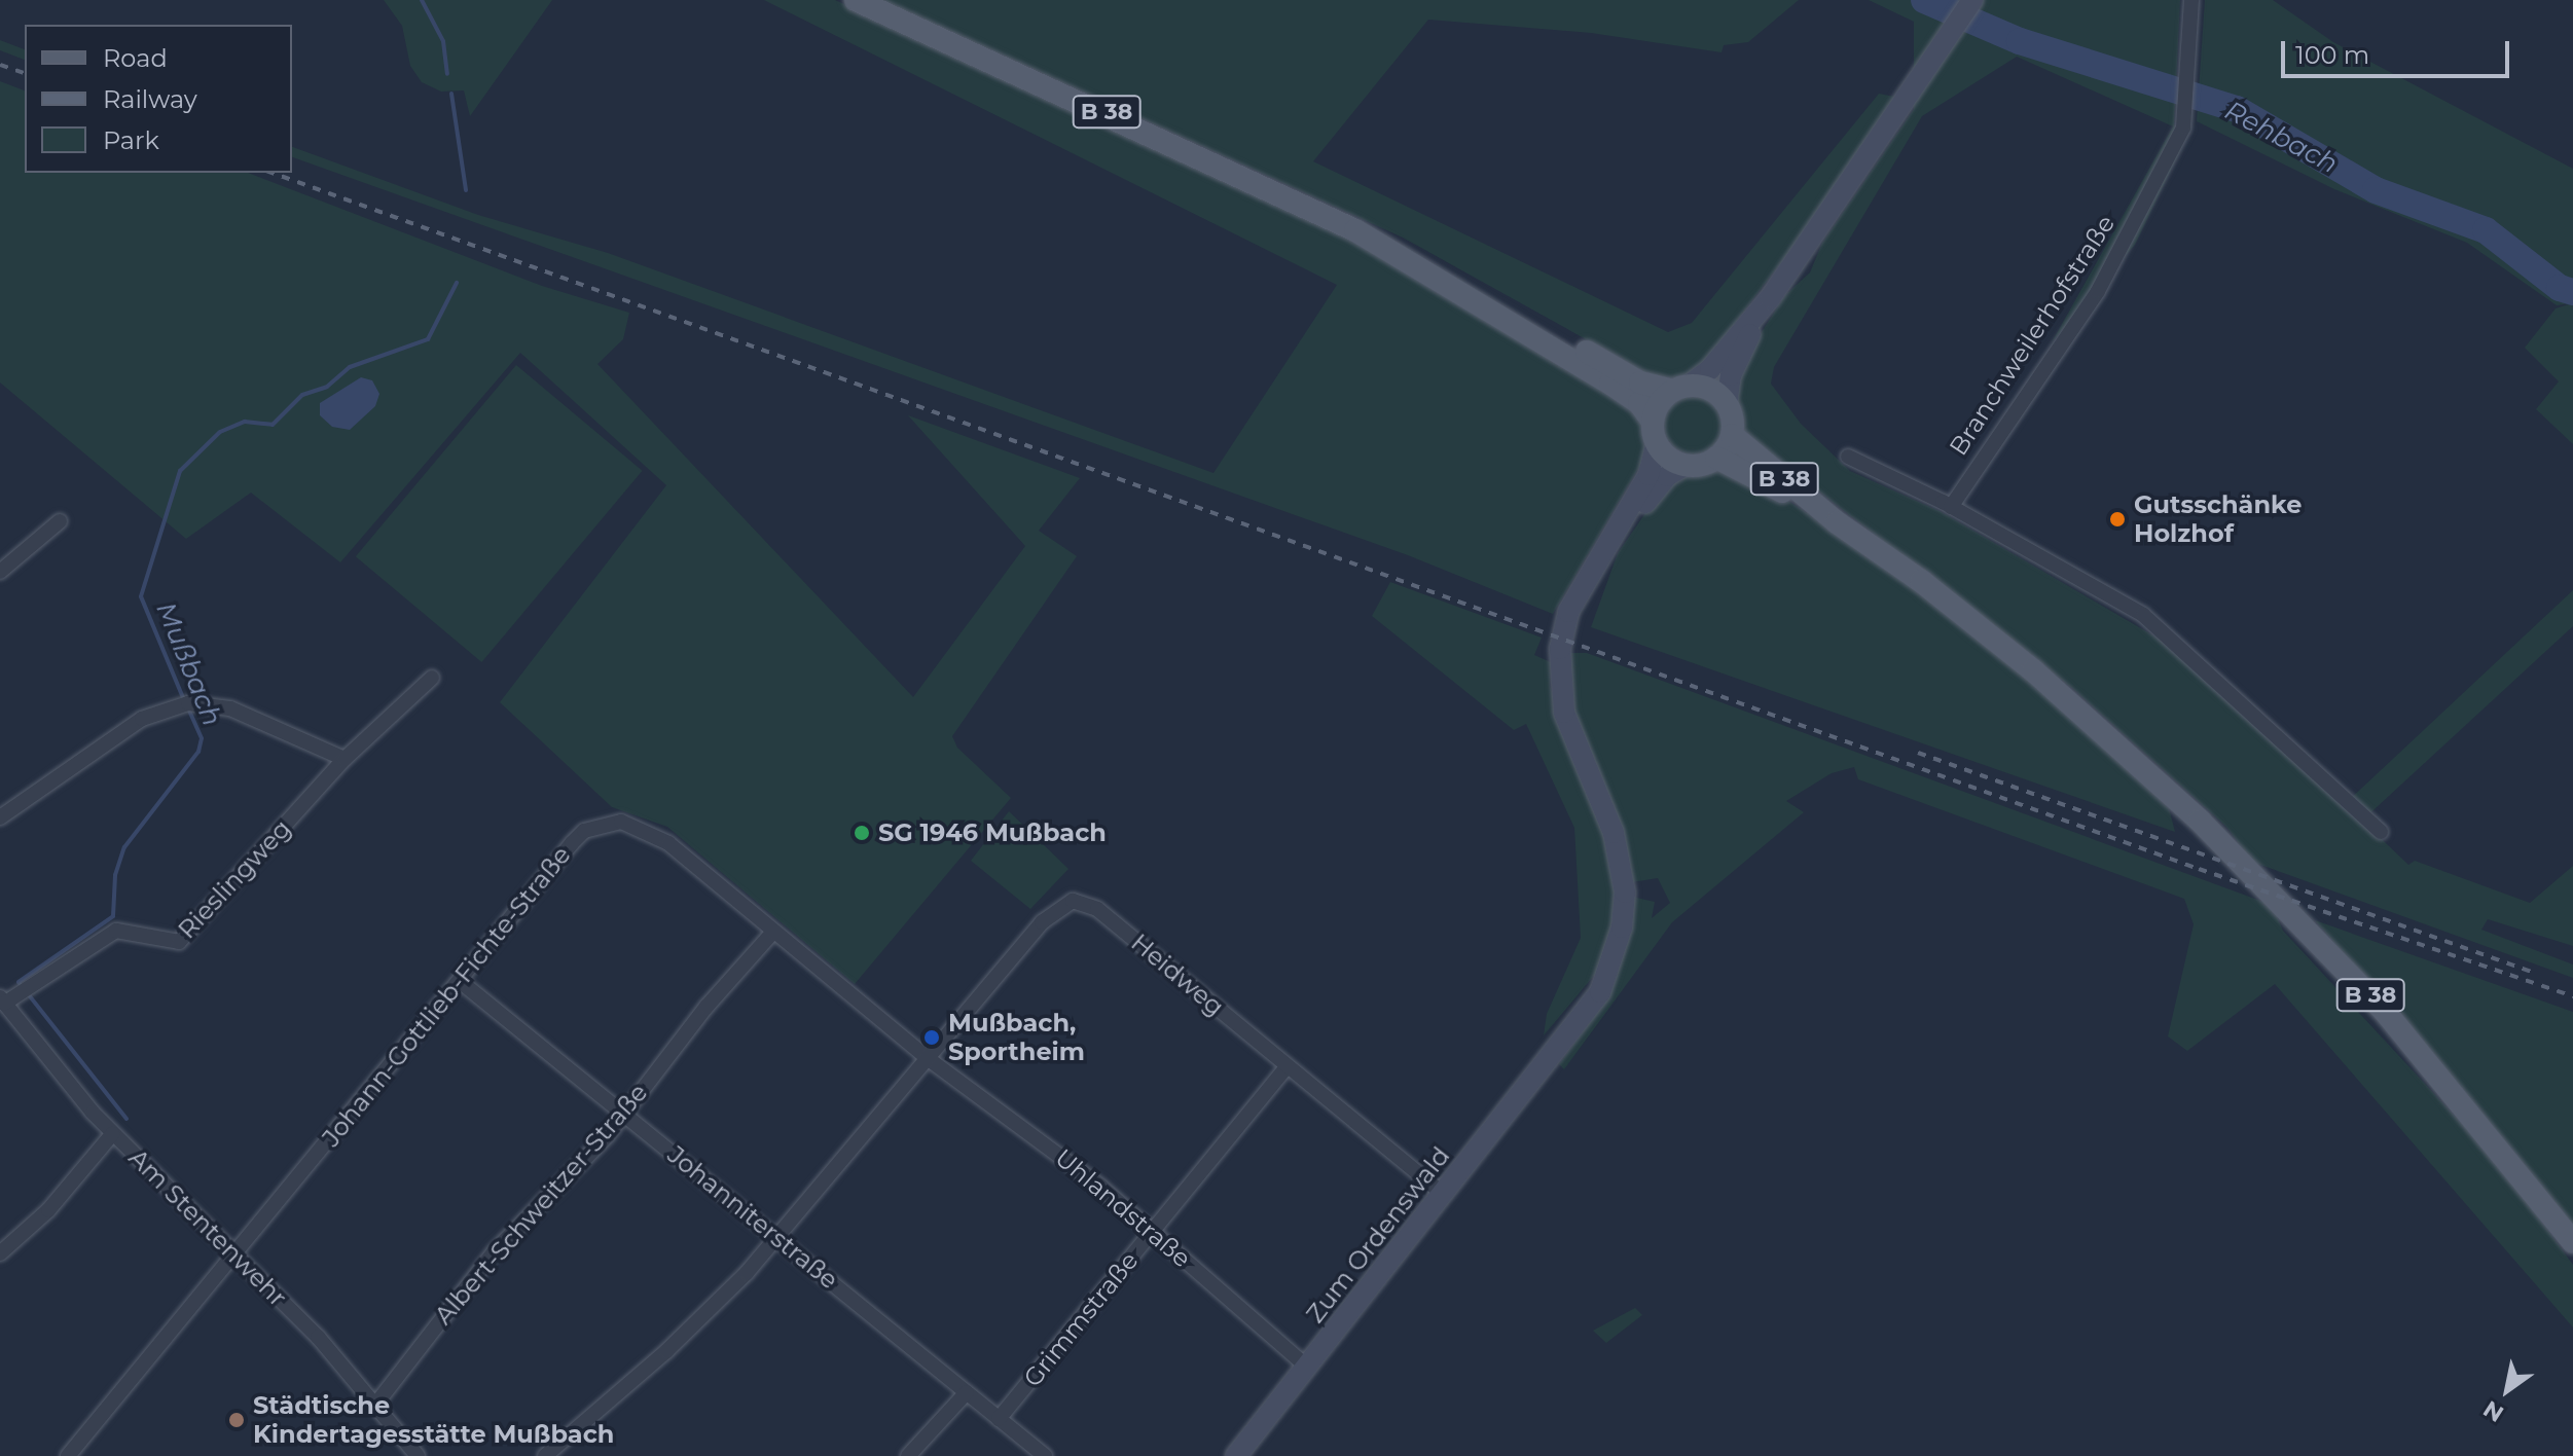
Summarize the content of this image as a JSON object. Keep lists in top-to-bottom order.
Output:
{
  "streets": {
    "main road": ["B 38"],
    "street": [
      "Branchweilerhofstraße",
      "Rieslingweg",
      "Heidweg",
      "Johann-Gottlieb-Fichte-Straße",
      "Albert-Schweitzer-Straße",
      "Uhlandstraße",
      "Johanniterstraße",
      "Am Stentenwehr",
      "Zum Ordenswald",
      "Grimmstraße"
    ]
  },
  "crossings": [
    ["B 38", "Zum Ordenswald"],
    ["Rieslingweg", "Am Stentenwehr"],
    ["Heidweg", "Johann-Gottlieb-Fichte-Straße"],
    ["Heidweg", "Uhlandstraße"],
    ["Heidweg", "Zum Ordenswald"],
    ["Heidweg", "Grimmstraße"],
    ["Johann-Gottlieb-Fichte-Straße", "Albert-Schweitzer-Straße"],
    ["Johann-Gottlieb-Fichte-Straße", "Uhlandstraße"],
    ["Johann-Gottlieb-Fichte-Straße", "Johanniterstraße"],
    ["Johann-Gottlieb-Fichte-Straße", "Am Stentenwehr"],
    ["Albert-Schweitzer-Straße", "Johanniterstraße"],
    ["Albert-Schweitzer-Straße", "Am Stentenwehr"],
    ["Uhlandstraße", "Zum Ordenswald"],
    ["Uhlandstraße", "Grimmstraße"],
    ["Johanniterstraße", "Grimmstraße"]
  ],
  "water": ["Rehbach", "Mußbach"],
  "places": [
    "Gutsschänke Holzhof",
    "SG 1946 Mußbach",
    "Mußbach, Sportheim",
    "Städtische Kindertagesstätte Mußbach"
  ],
  "legend": ["Road", "Railway", "Park"],
  "scale_bar": "100 m",
  "north": "bottom left"
}
